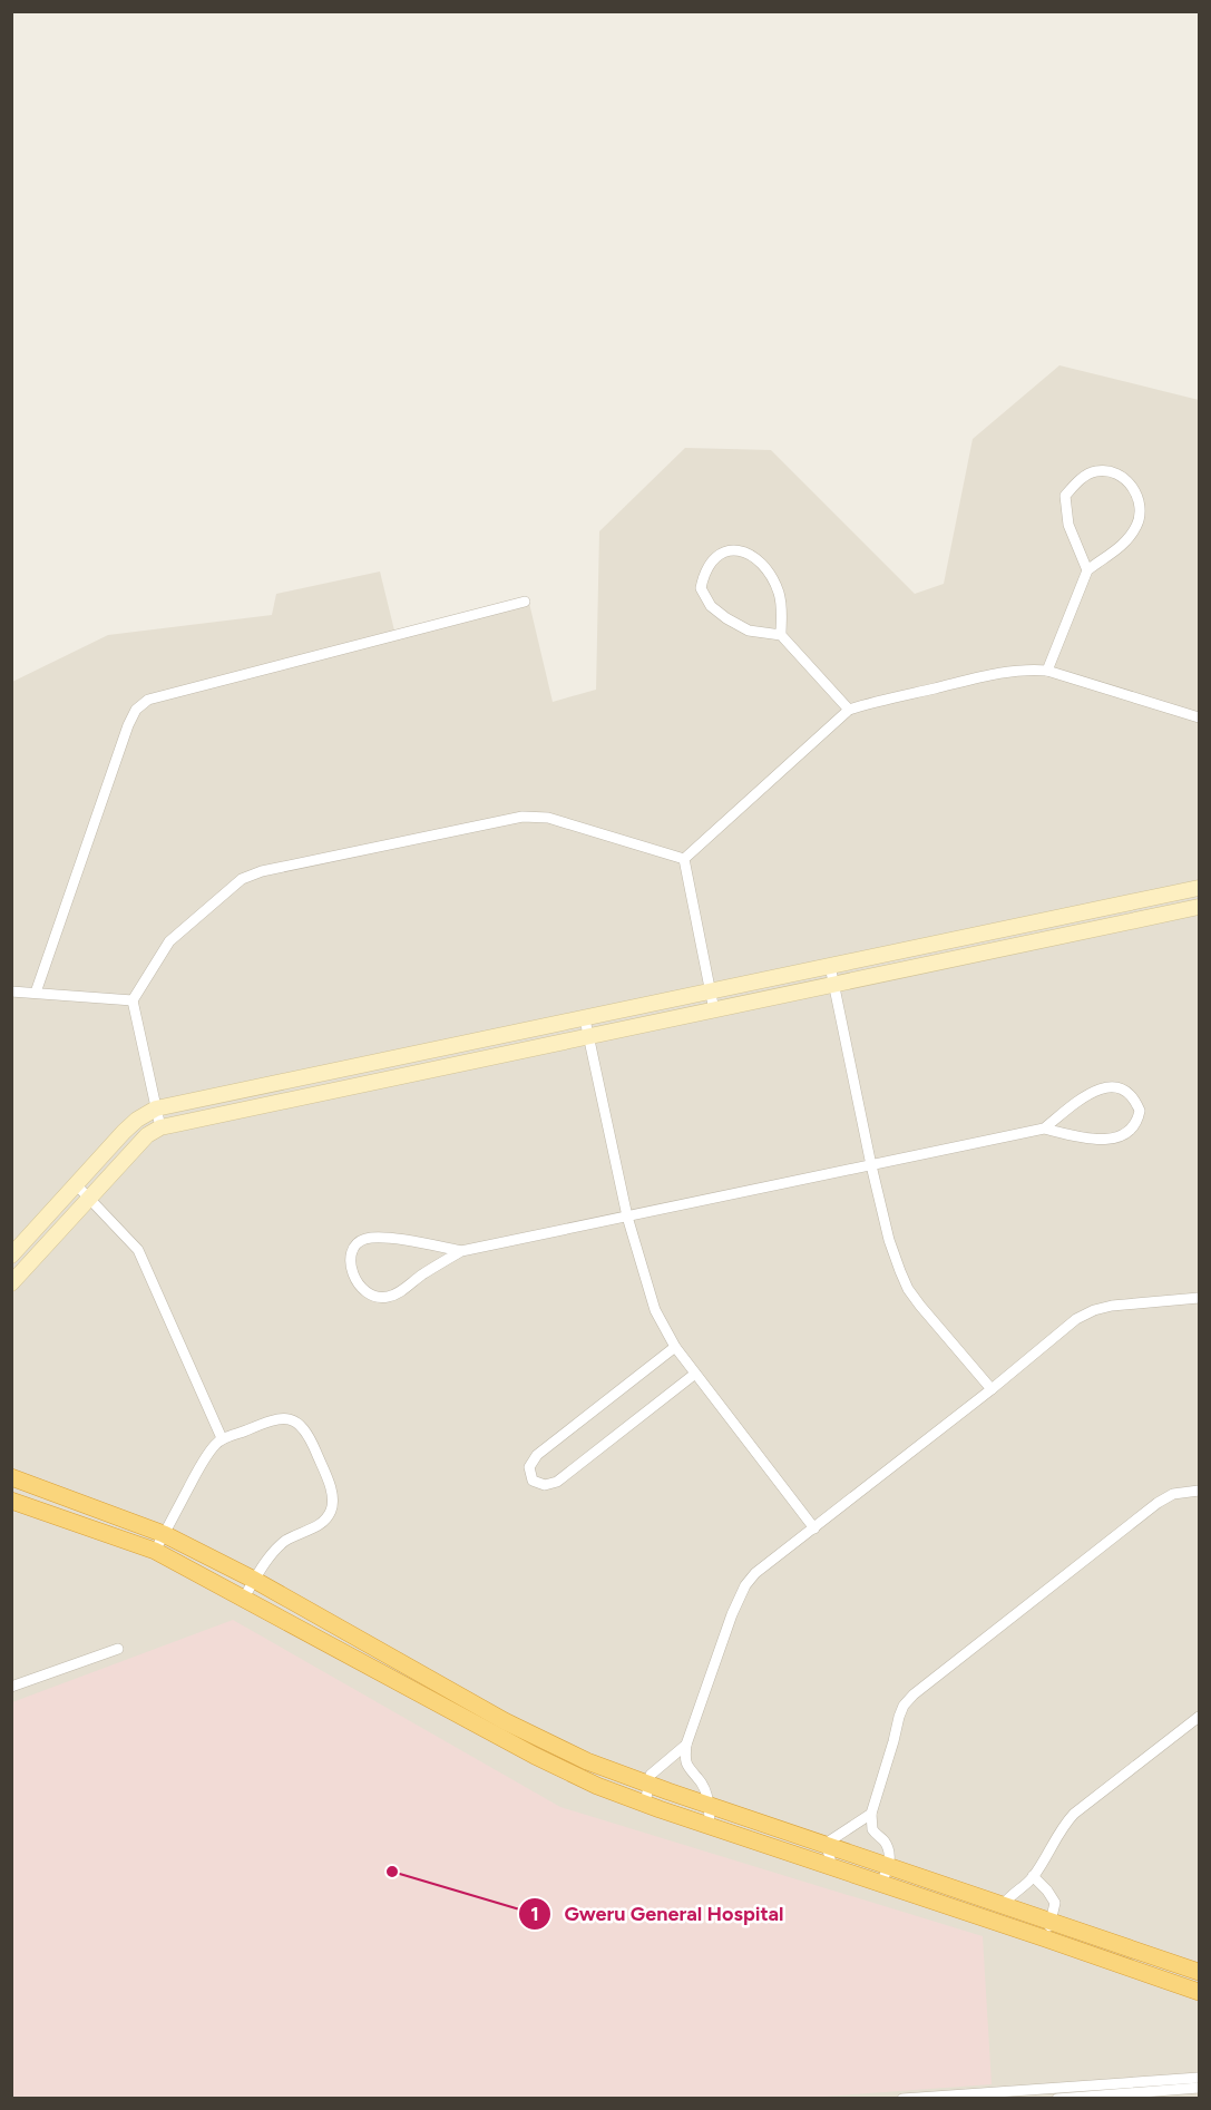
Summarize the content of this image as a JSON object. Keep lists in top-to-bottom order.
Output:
{
  "places": ["Gweru General Hospital"]
}
